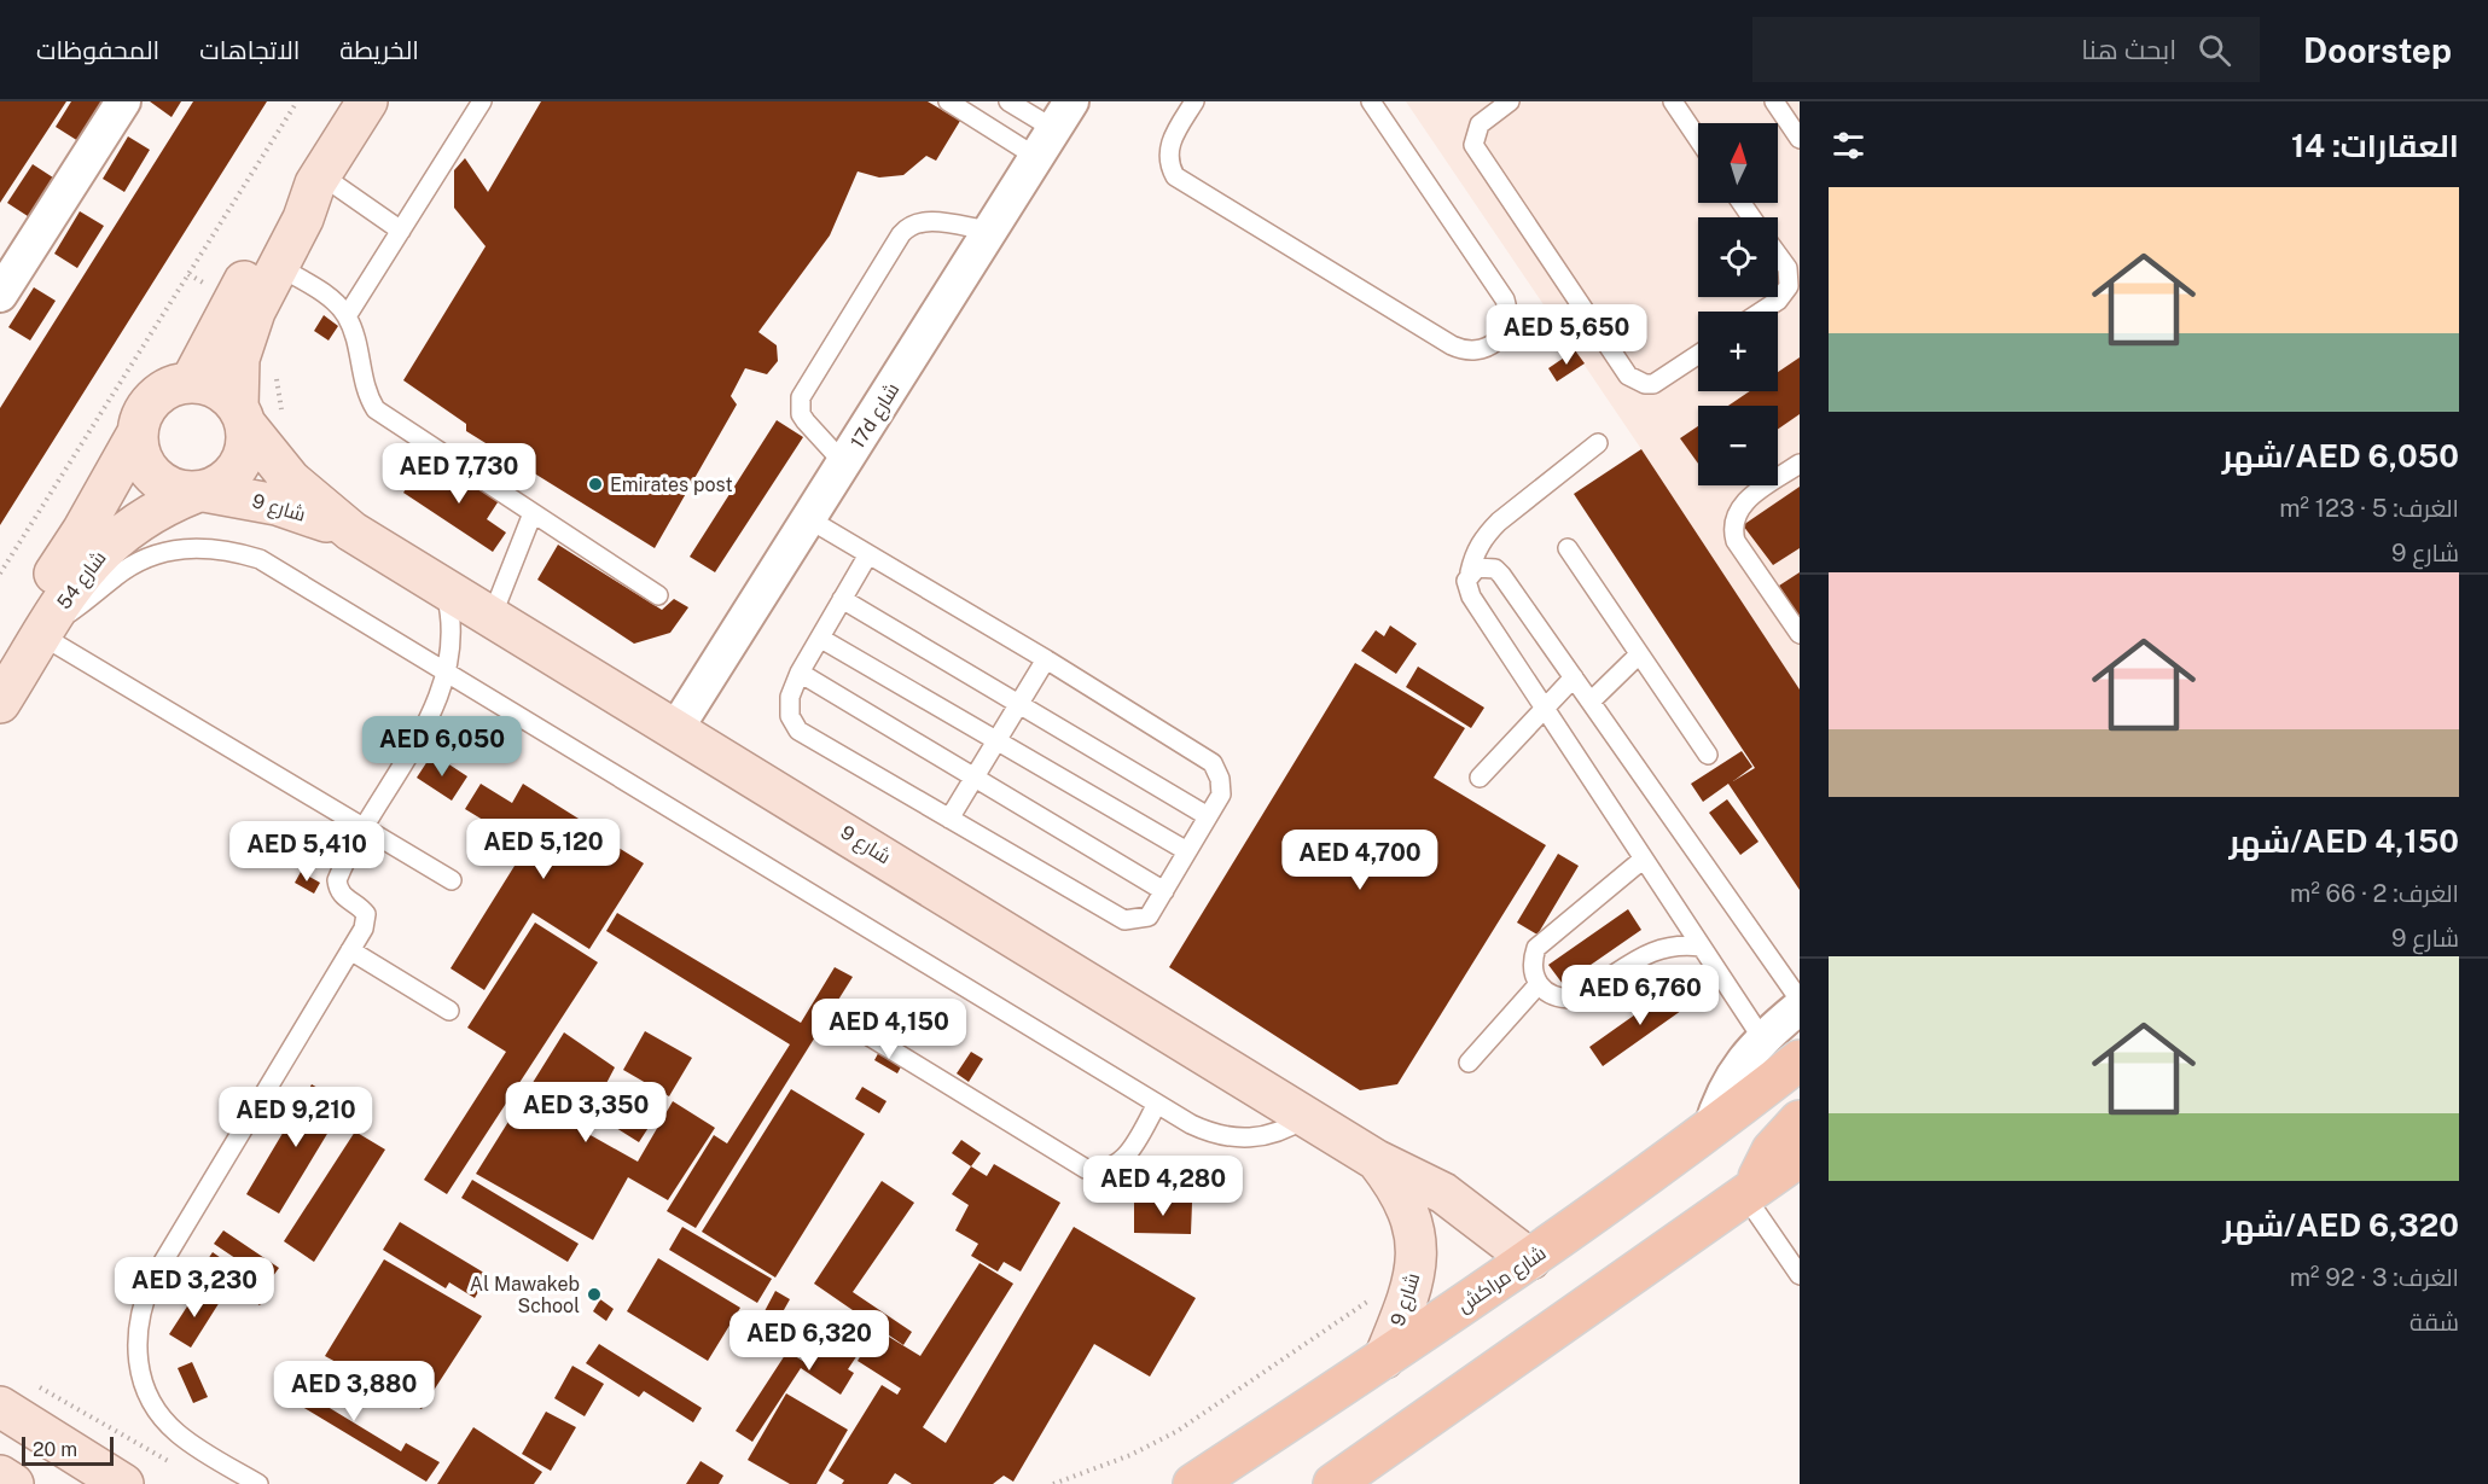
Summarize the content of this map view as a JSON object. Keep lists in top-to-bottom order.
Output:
{
  "streets": {
    "main road": ["شارع مراكش"],
    "street": ["17d شارع", "شارع 9", "شارع 54"]
  },
  "crossings": [
    ["17d شارع", "شارع 9"],
    ["شارع 9", "شارع 54"],
    ["شارع 9", "شارع مراكش"]
  ],
  "places": ["Emirates post", "Al Mawakeb School"],
  "scale_bar": "20 m",
  "north": "top",
  "page": {
    "header": "Doorstep",
    "search": "ابحث هنا",
    "nav": ["الخريطة", "الاتجاهات", "المحفوظات"],
    "heading": "العقارات: 14",
    "map_buttons": ["+", "−"],
    "list": [
      {
        "name": "AED 6,050/شهر",
        "note": "الغرف: 5 · 123 m² · شارع 9"
      },
      {
        "name": "AED 4,150/شهر",
        "note": "الغرف: 2 · 66 m² · شارع 9"
      },
      {
        "name": "AED 6,320/شهر",
        "note": "الغرف: 3 · 92 m² · شقة"
      }
    ],
    "price": [
      "AED 5,650",
      "AED 7,730",
      "AED 6,050",
      "AED 5,120",
      "AED 5,410",
      "AED 4,700",
      "AED 6,760",
      "AED 4,150",
      "AED 3,350",
      "AED 9,210",
      "AED 4,280",
      "AED 3,230",
      "AED 6,320",
      "AED 3,880"
    ],
    "scale": "20 m"
  }
}
